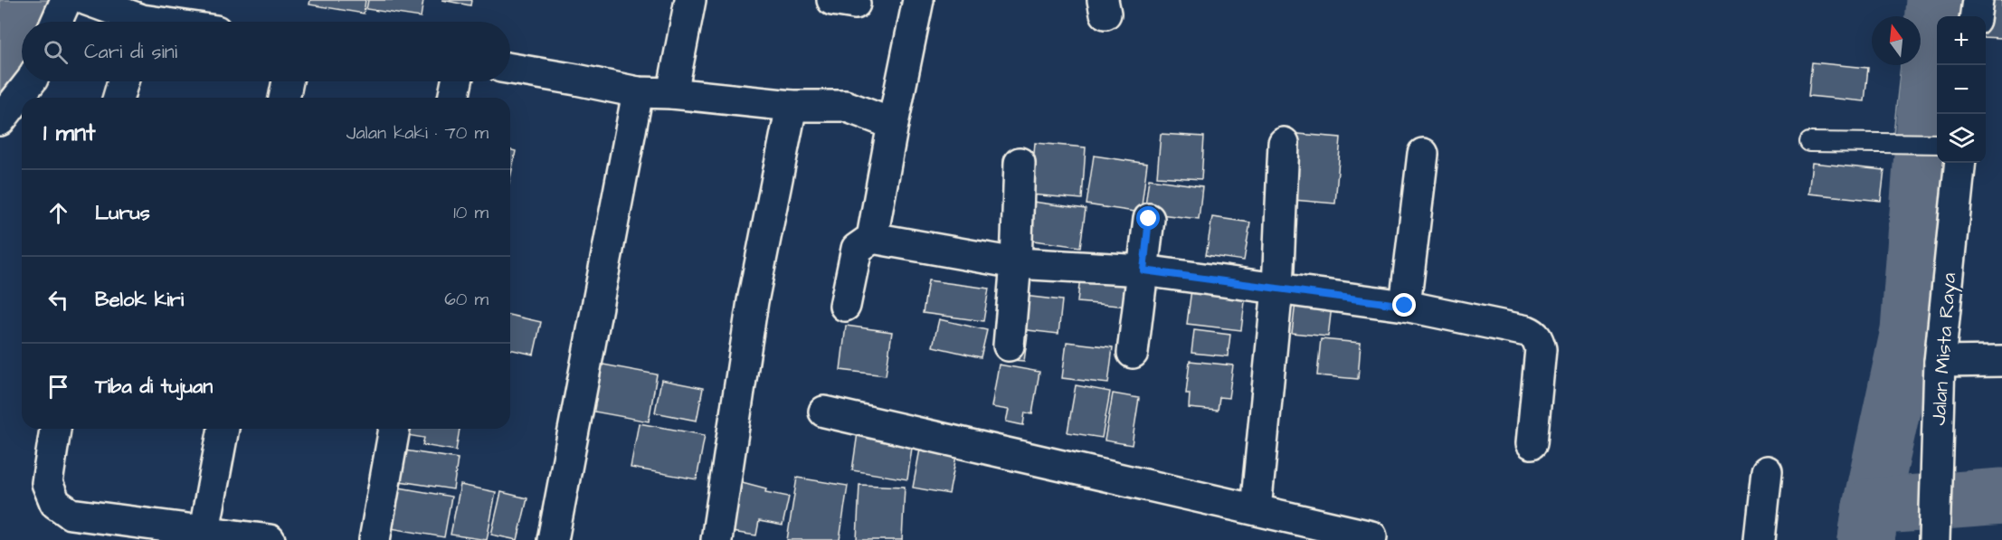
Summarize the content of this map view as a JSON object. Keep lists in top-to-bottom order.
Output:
{
  "streets": {
    "street": ["Jalan Mista Raya"]
  },
  "north": "top",
  "page": {
    "map_buttons": ["+", "−"],
    "search": "Cari di sini",
    "heading": ["1 mnt", "Jalan kaki · 70 m"],
    "list": [
      ["Lurus", "10 m"],
      ["Belok kiri", "60 m"],
      "Tiba di tujuan"
    ]
  }
}
